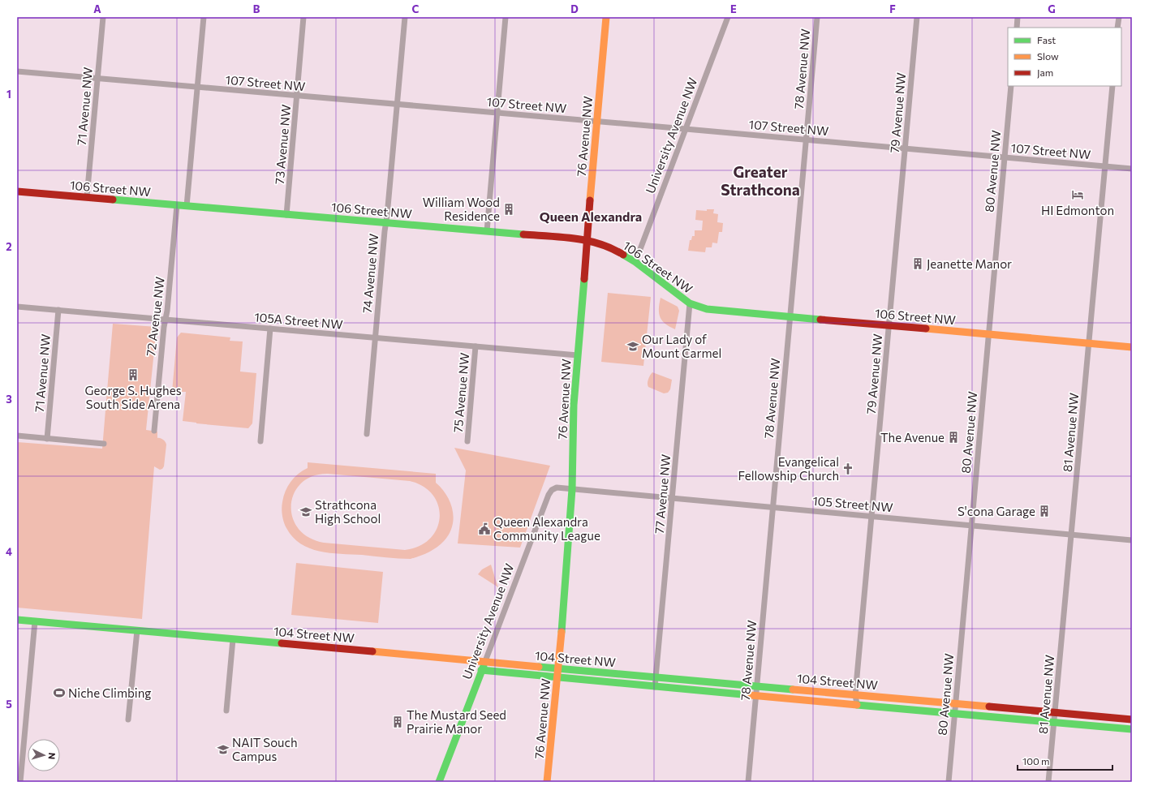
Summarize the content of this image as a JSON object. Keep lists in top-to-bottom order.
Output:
{
  "streets": {
    "street": [
      "78 Avenue NW",
      "107 Street NW",
      "71 Avenue NW",
      "79 Avenue NW",
      "University Avenue NW",
      "76 Avenue NW",
      "73 Avenue NW",
      "80 Avenue NW",
      "106 Street NW",
      "74 Avenue NW",
      "72 Avenue NW",
      "105A Street NW",
      "75 Avenue NW",
      "81 Avenue NW",
      "77 Avenue NW",
      "105 Street NW",
      "104 Street NW"
    ]
  },
  "crossings": [
    ["78 Avenue NW", "107 Street NW"],
    ["78 Avenue NW", "106 Street NW"],
    ["78 Avenue NW", "105 Street NW"],
    ["78 Avenue NW", "104 Street NW"],
    ["107 Street NW", "71 Avenue NW"],
    ["107 Street NW", "79 Avenue NW"],
    ["107 Street NW", "University Avenue NW"],
    ["107 Street NW", "76 Avenue NW"],
    ["107 Street NW", "73 Avenue NW"],
    ["107 Street NW", "80 Avenue NW"],
    ["107 Street NW", "74 Avenue NW"],
    ["107 Street NW", "81 Avenue NW"],
    ["71 Avenue NW", "106 Street NW"],
    ["71 Avenue NW", "105A Street NW"],
    ["79 Avenue NW", "106 Street NW"],
    ["79 Avenue NW", "105 Street NW"],
    ["79 Avenue NW", "104 Street NW"],
    ["University Avenue NW", "76 Avenue NW"],
    ["University Avenue NW", "106 Street NW"],
    ["University Avenue NW", "105 Street NW"],
    ["University Avenue NW", "104 Street NW"],
    ["76 Avenue NW", "106 Street NW"],
    ["76 Avenue NW", "105A Street NW"],
    ["76 Avenue NW", "105 Street NW"],
    ["76 Avenue NW", "104 Street NW"],
    ["73 Avenue NW", "106 Street NW"],
    ["80 Avenue NW", "106 Street NW"],
    ["80 Avenue NW", "105 Street NW"],
    ["80 Avenue NW", "104 Street NW"],
    ["106 Street NW", "74 Avenue NW"],
    ["106 Street NW", "72 Avenue NW"],
    ["106 Street NW", "81 Avenue NW"],
    ["106 Street NW", "77 Avenue NW"],
    ["74 Avenue NW", "105A Street NW"],
    ["72 Avenue NW", "105A Street NW"],
    ["105A Street NW", "75 Avenue NW"],
    ["81 Avenue NW", "105 Street NW"],
    ["81 Avenue NW", "104 Street NW"],
    ["77 Avenue NW", "105 Street NW"],
    ["77 Avenue NW", "104 Street NW"]
  ],
  "districts": ["Greater Strathcona", "Queen Alexandra"],
  "places": {
    "hotel": ["HI Edmonton"],
    "building": [
      "William Wood Residence",
      "Jeanette Manor",
      "George S. Hughes South Side Arena",
      "The Avenue",
      "S'cona Garage",
      "The Mustard Seed Prairie Manor"
    ],
    "school or university": ["Our Lady of Mount Carmel", "Strathcona High School", "NAIT Souch Campus"],
    "church": ["Evangelical Fellowship Church"],
    "public building": ["Queen Alexandra Community League"],
    "sports": ["Niche Climbing"]
  },
  "legend": ["Fast", "Slow", "Jam"],
  "scale_bar": "100 m",
  "north": "right",
  "grid": {
    "columns": [
      "A",
      "B",
      "C",
      "D",
      "E",
      "F",
      "G"
    ],
    "rows": [
      "1",
      "2",
      "3",
      "4",
      "5"
    ]
  }
}
